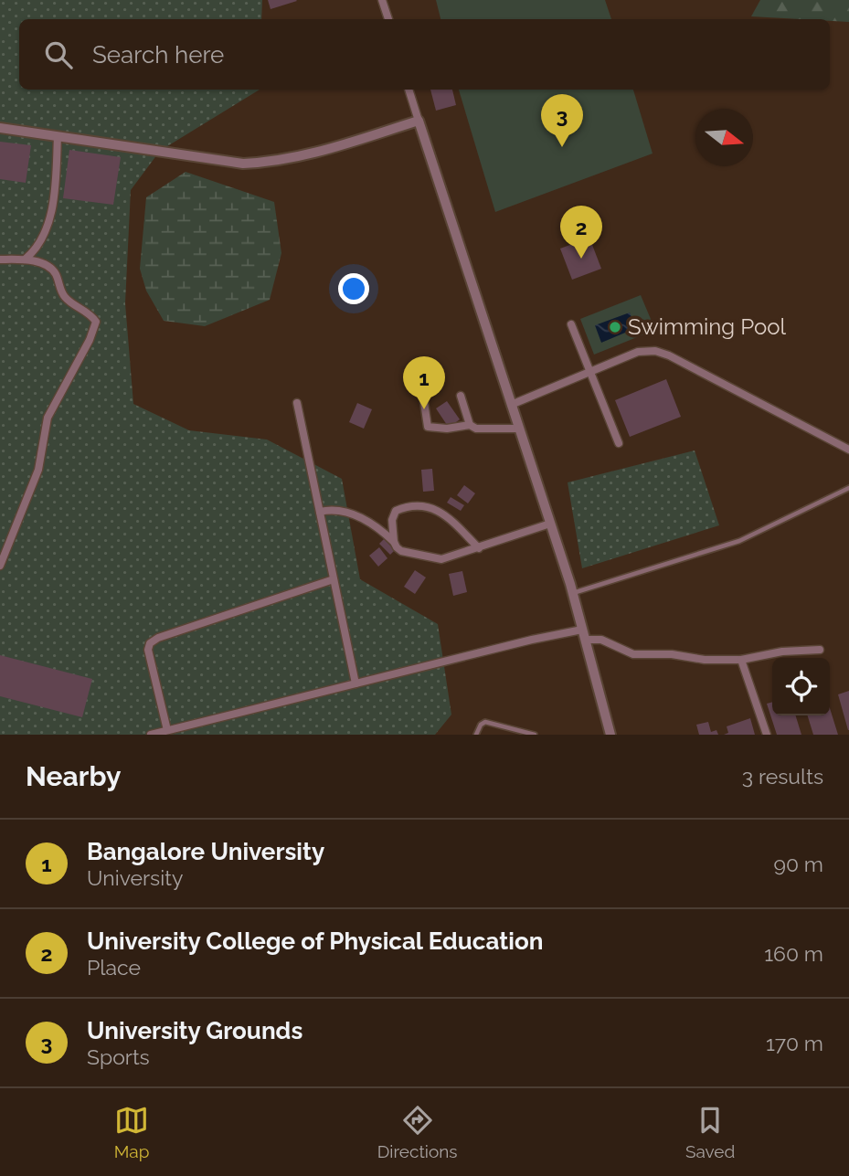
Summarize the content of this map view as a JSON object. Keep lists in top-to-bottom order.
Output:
{
  "places": ["Swimming Pool"],
  "north": "right",
  "page": {
    "search": "Search here",
    "pins": ["3", "2", "1"],
    "heading": ["Nearby", "3 results"],
    "list": [
      {
        "mark": "1",
        "name": "Bangalore University",
        "note": "University",
        "value": "90 m"
      },
      {
        "mark": "2",
        "name": "University College of Physical Education",
        "note": "Place",
        "value": "160 m"
      },
      {
        "mark": "3",
        "name": "University Grounds",
        "note": "Sports",
        "value": "170 m"
      }
    ],
    "nav": ["Map", "Directions", "Saved"]
  }
}
